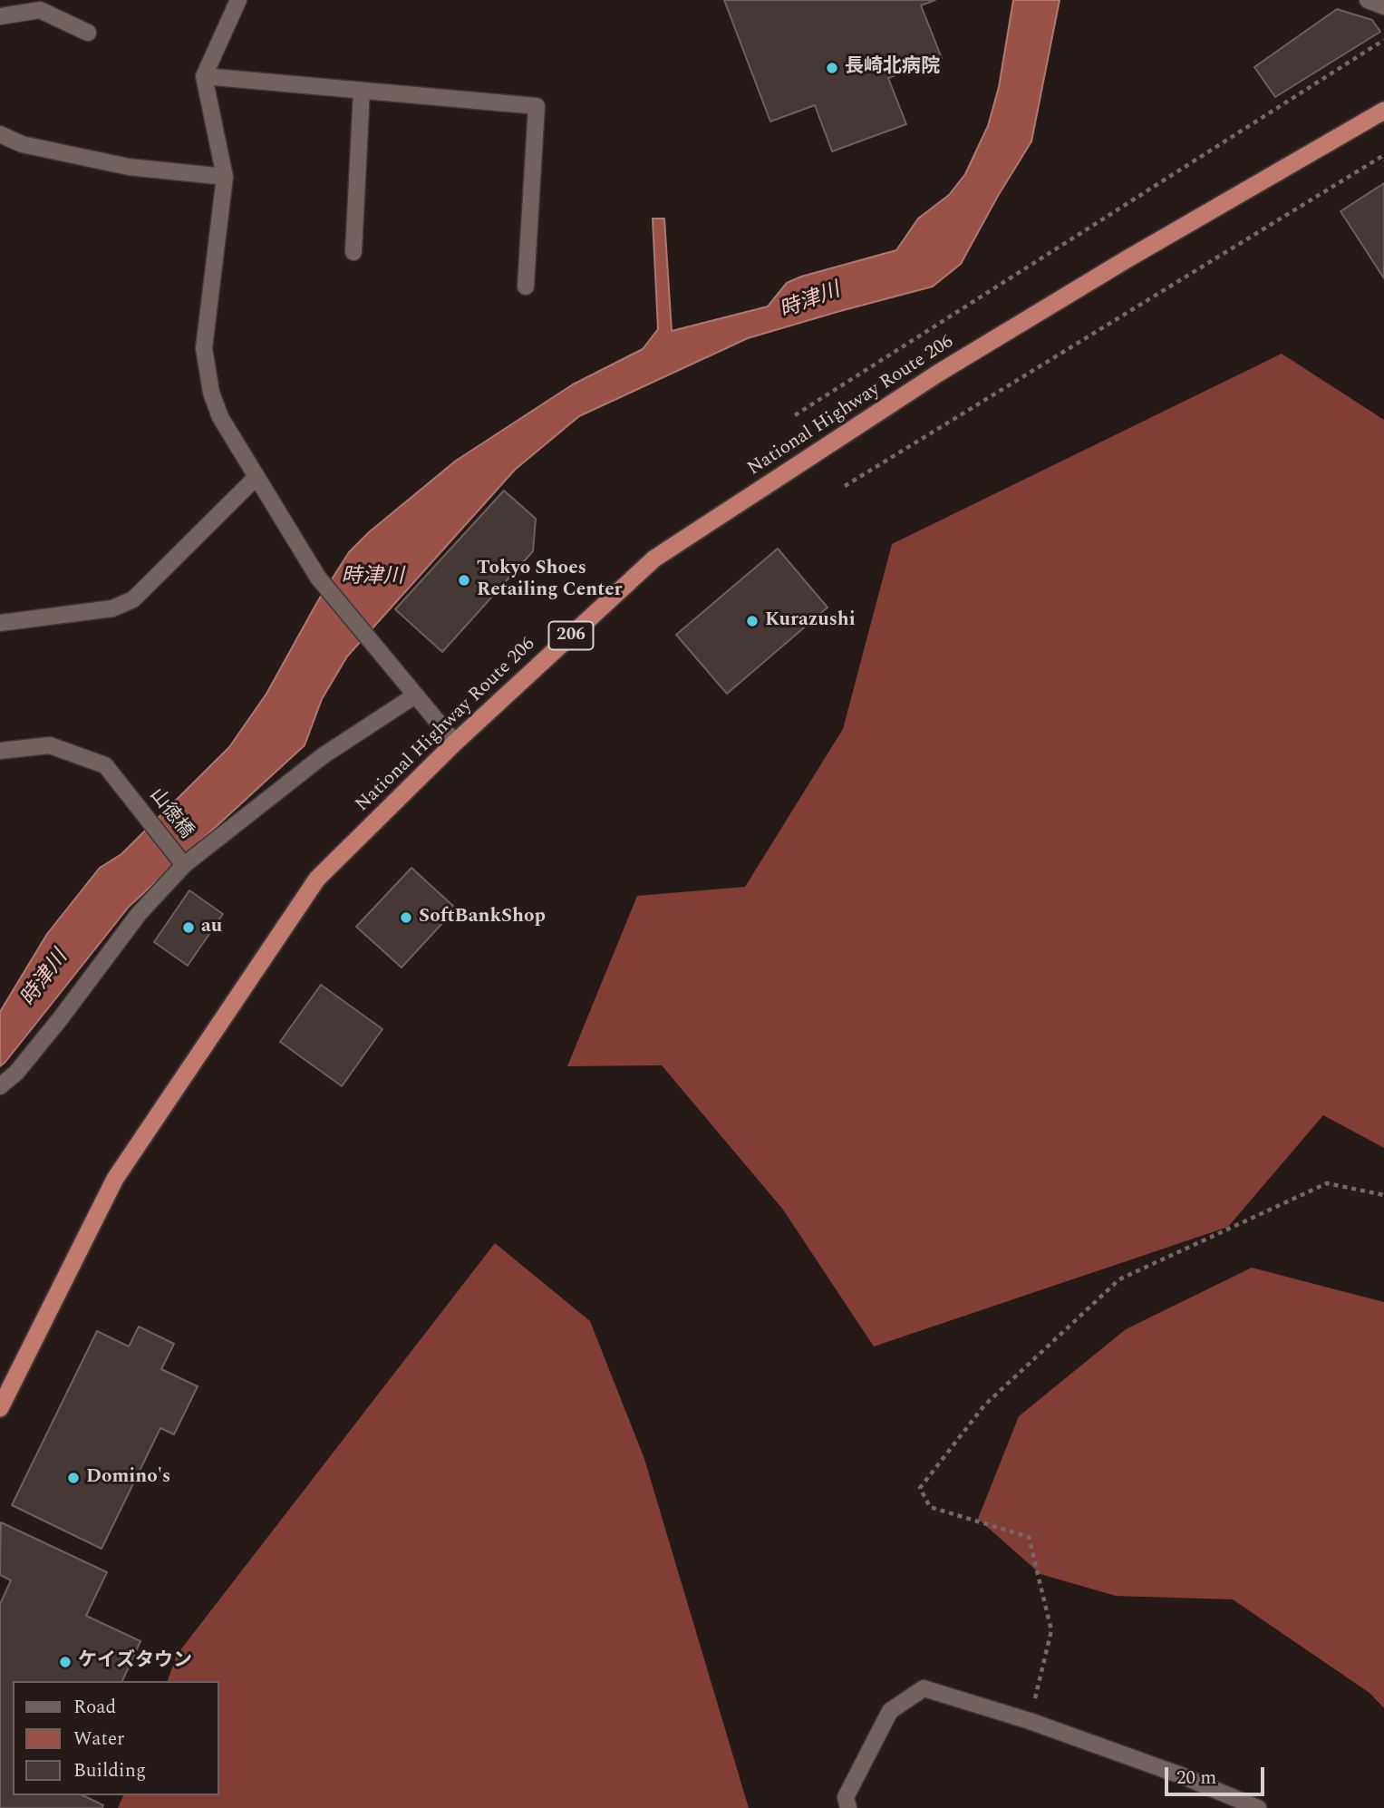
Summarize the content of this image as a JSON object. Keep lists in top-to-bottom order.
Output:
{
  "streets": {
    "highway": ["National Highway Route 206", "206"],
    "street": ["山徳橋"]
  },
  "water": ["時津川"],
  "places": [
    "長崎北病院",
    "Tokyo Shoes Retailing Center",
    "Kurazushi",
    "SoftBankShop",
    "au",
    "Domino's",
    "ケイズタウン"
  ],
  "legend": ["Road", "Water", "Building"],
  "scale_bar": "20 m"
}
